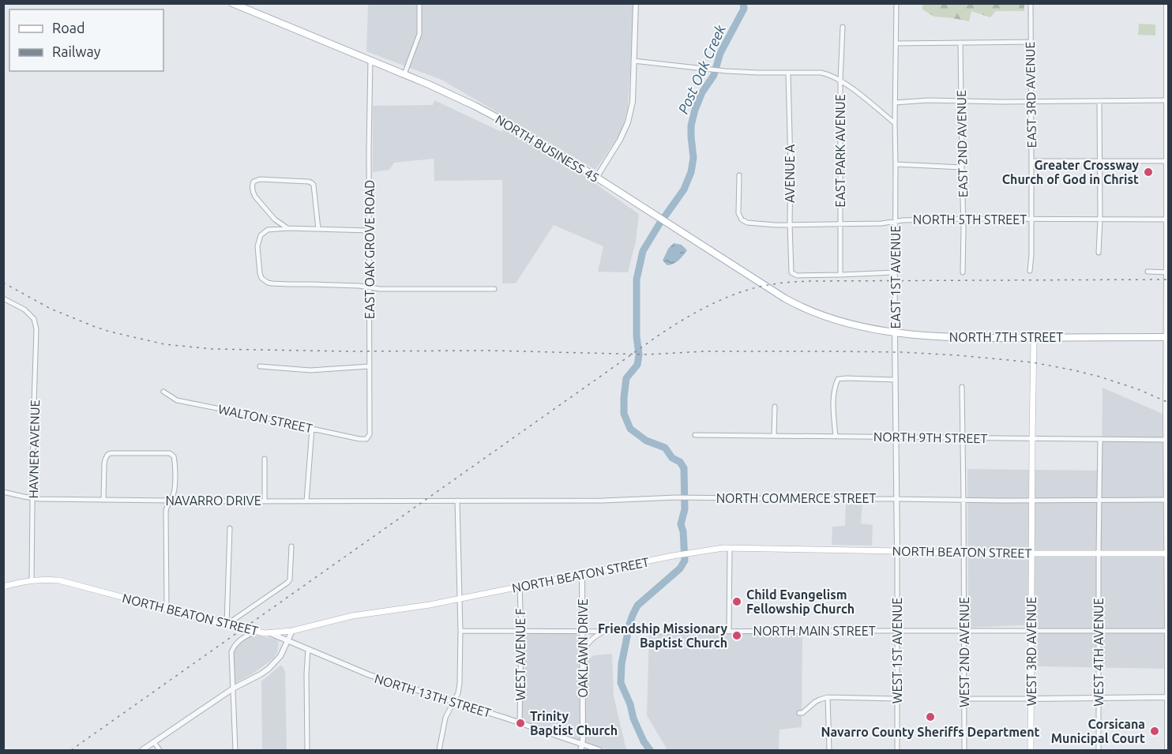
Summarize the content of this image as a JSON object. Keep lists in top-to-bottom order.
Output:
{
  "streets": {
    "main road": [
      "NORTH BUSINESS 45",
      "NORTH 7TH STREET",
      "NORTH BEATON STREET",
      "WEST 3RD AVENUE"
    ],
    "street": [
      "EAST 3RD AVENUE",
      "EAST 2ND AVENUE",
      "EAST PARK AVENUE",
      "AVENUE A",
      "NORTH 5TH STREET",
      "EAST OAK GROVE ROAD",
      "EAST 1ST AVENUE",
      "WALTON STREET",
      "NORTH 9TH STREET",
      "HAVNER AVENUE",
      "NORTH COMMERCE STREET",
      "NAVARRO DRIVE",
      "NORTH MAIN STREET",
      "OAKLAWN DRIVE",
      "WEST 1ST AVENUE",
      "WEST 2ND AVENUE",
      "WEST 4TH AVENUE",
      "WEST AVENUE F",
      "NORTH 13TH STREET"
    ]
  },
  "crossings": [
    ["EAST 3RD AVENUE", "NORTH 5TH STREET"],
    ["EAST 2ND AVENUE", "NORTH 5TH STREET"],
    ["NORTH BUSINESS 45", "EAST OAK GROVE ROAD"],
    ["NORTH BUSINESS 45", "NORTH 7TH STREET"],
    ["EAST PARK AVENUE", "AVENUE A"],
    ["EAST PARK AVENUE", "NORTH 5TH STREET"],
    ["AVENUE A", "NORTH 5TH STREET"],
    ["NORTH 5TH STREET", "EAST 1ST AVENUE"],
    ["EAST OAK GROVE ROAD", "WALTON STREET"],
    ["EAST 1ST AVENUE", "NORTH 7TH STREET"],
    ["EAST 1ST AVENUE", "NORTH 9TH STREET"],
    ["EAST 1ST AVENUE", "NORTH COMMERCE STREET"],
    ["EAST 1ST AVENUE", "NORTH BEATON STREET"],
    ["EAST 1ST AVENUE", "WEST 1ST AVENUE"],
    ["NORTH 9TH STREET", "WEST 4TH AVENUE"],
    ["HAVNER AVENUE", "NAVARRO DRIVE"],
    ["HAVNER AVENUE", "NORTH BEATON STREET"],
    ["NORTH COMMERCE STREET", "NAVARRO DRIVE"],
    ["NORTH COMMERCE STREET", "WEST 4TH AVENUE"],
    ["NORTH BEATON STREET", "OAKLAWN DRIVE"],
    ["NORTH BEATON STREET", "WEST 1ST AVENUE"],
    ["NORTH BEATON STREET", "WEST 3RD AVENUE"],
    ["NORTH BEATON STREET", "WEST 2ND AVENUE"],
    ["NORTH BEATON STREET", "WEST 4TH AVENUE"],
    ["NORTH BEATON STREET", "WEST AVENUE F"],
    ["NORTH BEATON STREET", "NORTH 13TH STREET"],
    ["NORTH MAIN STREET", "OAKLAWN DRIVE"],
    ["NORTH MAIN STREET", "WEST 1ST AVENUE"],
    ["NORTH MAIN STREET", "WEST 3RD AVENUE"],
    ["NORTH MAIN STREET", "WEST 2ND AVENUE"],
    ["NORTH MAIN STREET", "WEST 4TH AVENUE"],
    ["NORTH MAIN STREET", "WEST AVENUE F"],
    ["OAKLAWN DRIVE", "NORTH 13TH STREET"],
    ["WEST AVENUE F", "NORTH 13TH STREET"]
  ],
  "water": ["Post Oak Creek"],
  "places": [
    "Greater Crossway Church of God in Christ",
    "Child Evangelism Fellowship Church",
    "Friendship Missionary Baptist Church",
    "Navarro County Sheriffs Department",
    "Trinity Baptist Church",
    "Corsicana Municipal Court"
  ],
  "legend": ["Road", "Railway"]
}
